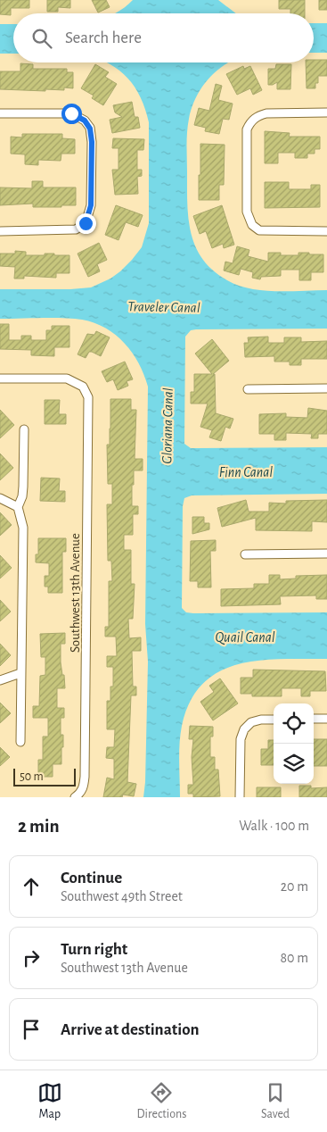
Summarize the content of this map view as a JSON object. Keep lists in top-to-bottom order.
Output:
{
  "streets": {
    "street": ["Southwest 13th Avenue"]
  },
  "water": [
    "Traveler Canal",
    "Gloriana Canal",
    "Finn Canal",
    "Quail Canal"
  ],
  "scale_bar": "50 m",
  "page": {
    "search": "Search here",
    "scale": "50 m",
    "heading": ["2 min", "Walk · 100 m"],
    "list": [
      ["Continue", "Southwest 49th Street", "20 m"],
      ["Turn right", "Southwest 13th Avenue", "80 m"],
      "Arrive at destination"
    ],
    "nav": ["Map", "Directions", "Saved"]
  }
}
